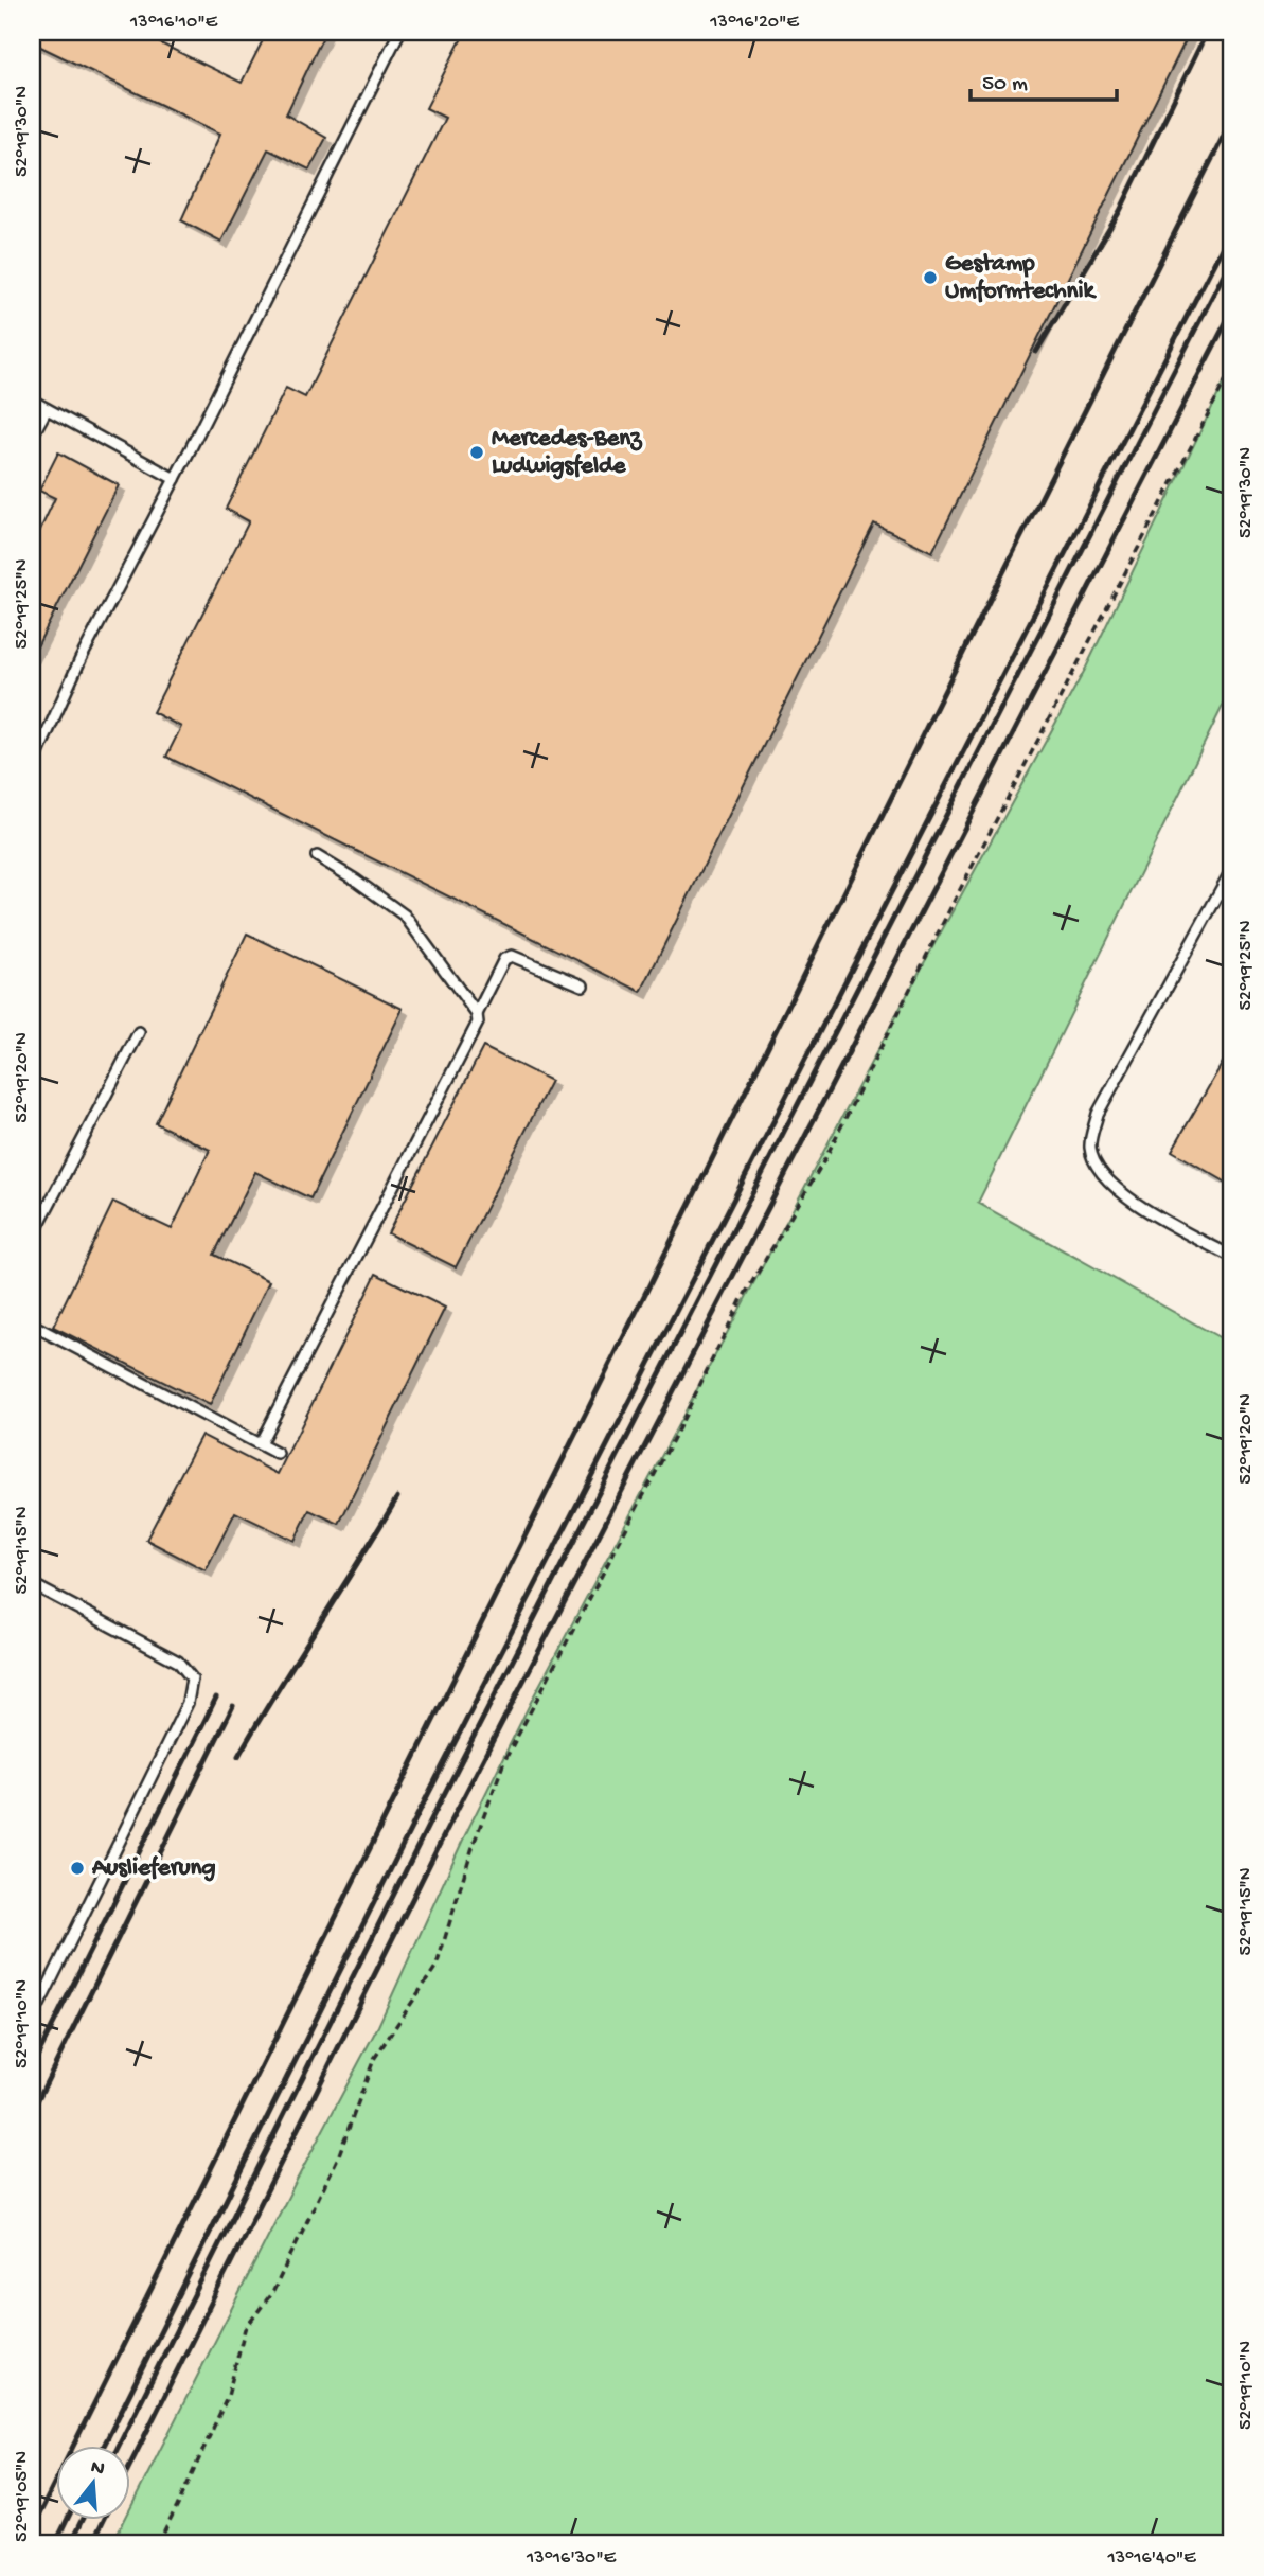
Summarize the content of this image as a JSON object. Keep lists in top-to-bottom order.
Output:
{
  "places": ["Gestamp Umformtechnik", "Mercedes-Benz Ludwigsfelde", "Auslieferung"],
  "scale_bar": "50 m",
  "north": "top",
  "coordinates": [
    "13°16'10\"E",
    "13°16'20\"E",
    "52°19'30\"N",
    "52°19'25\"N",
    "52°19'20\"N",
    "52°19'15\"N",
    "52°19'10\"N",
    "52°19'05\"N",
    "13°16'30\"E",
    "13°16'40\"E"
  ]
}
